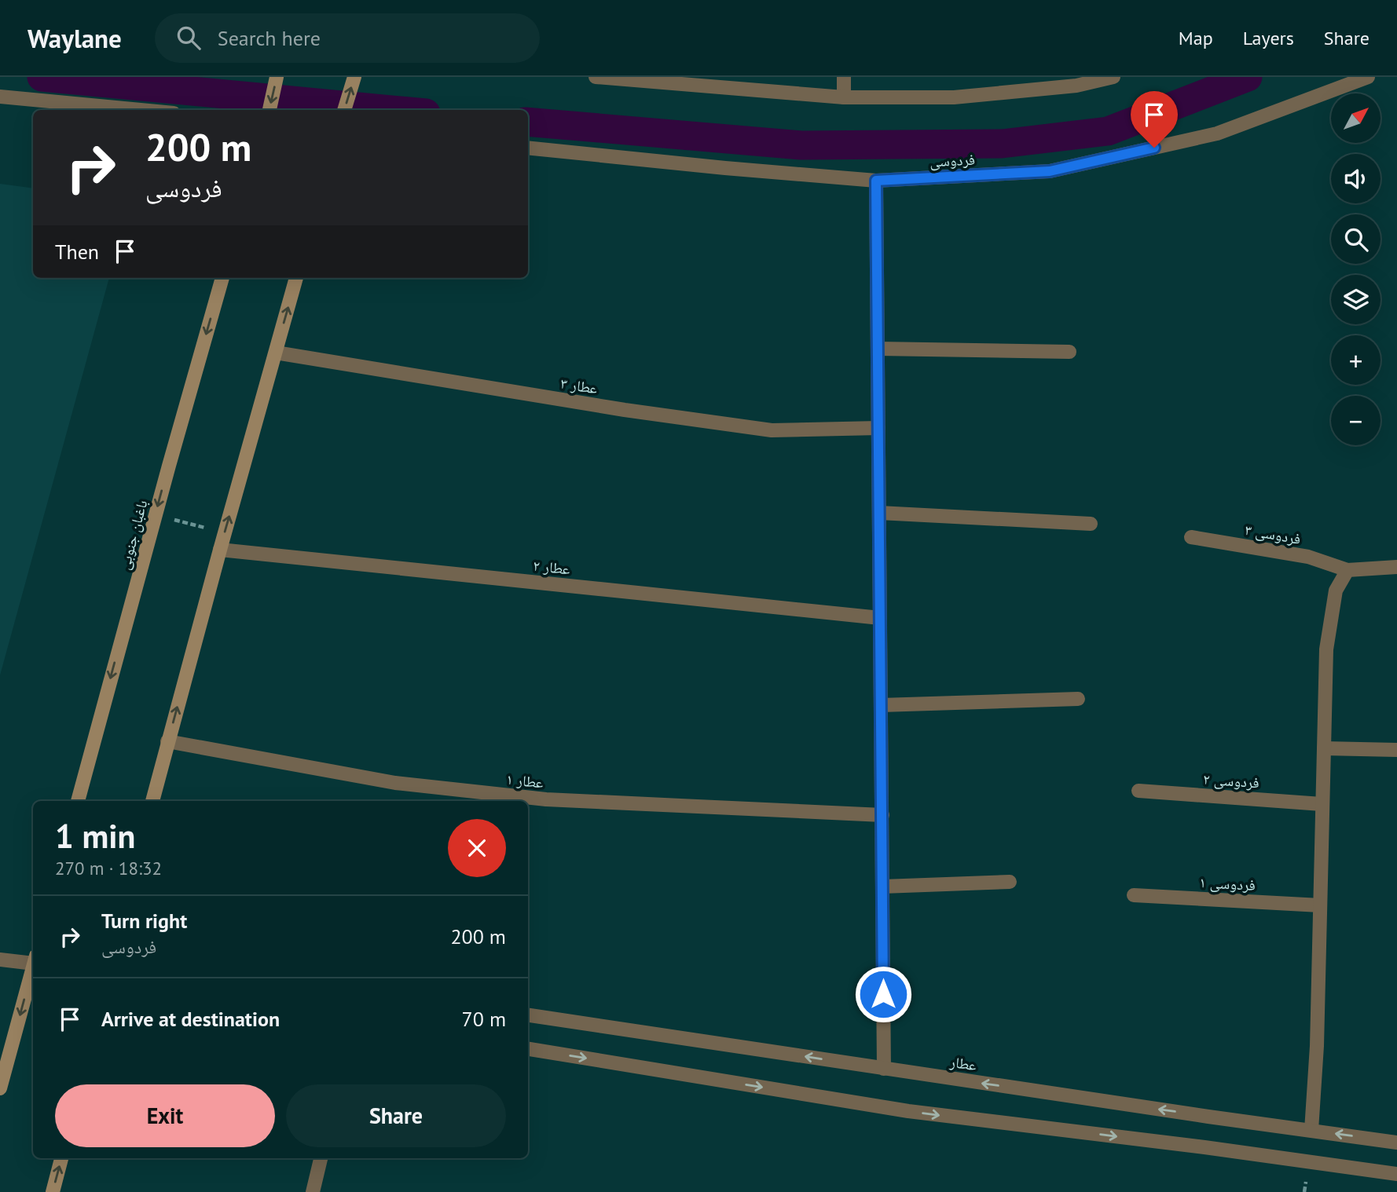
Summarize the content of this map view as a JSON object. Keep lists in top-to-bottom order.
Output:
{
  "streets": {
    "main road": ["باغبان جنوبی"],
    "street": [
      "فردوسی",
      "عطار ۳",
      "فردوسی ۳",
      "عطار ۲",
      "عطار ۱",
      "فردوسی ۲",
      "فردوسی ۱",
      "عطار"
    ]
  },
  "north": "top right",
  "page": {
    "header": "Waylane",
    "search": "Search here",
    "nav": ["Map", "Layers", "Share"],
    "map_buttons": ["+", "−"],
    "turn": ["200 m", "فردوسی"],
    "then": "Then",
    "heading": ["1 min", "270 m · 18:32"],
    "list": [
      {
        "name": "Turn right",
        "note": "فردوسی",
        "value": "200 m"
      },
      {
        "name": "Arrive at destination",
        "value": "70 m"
      }
    ],
    "buttons": ["Exit", "Share"]
  }
}
